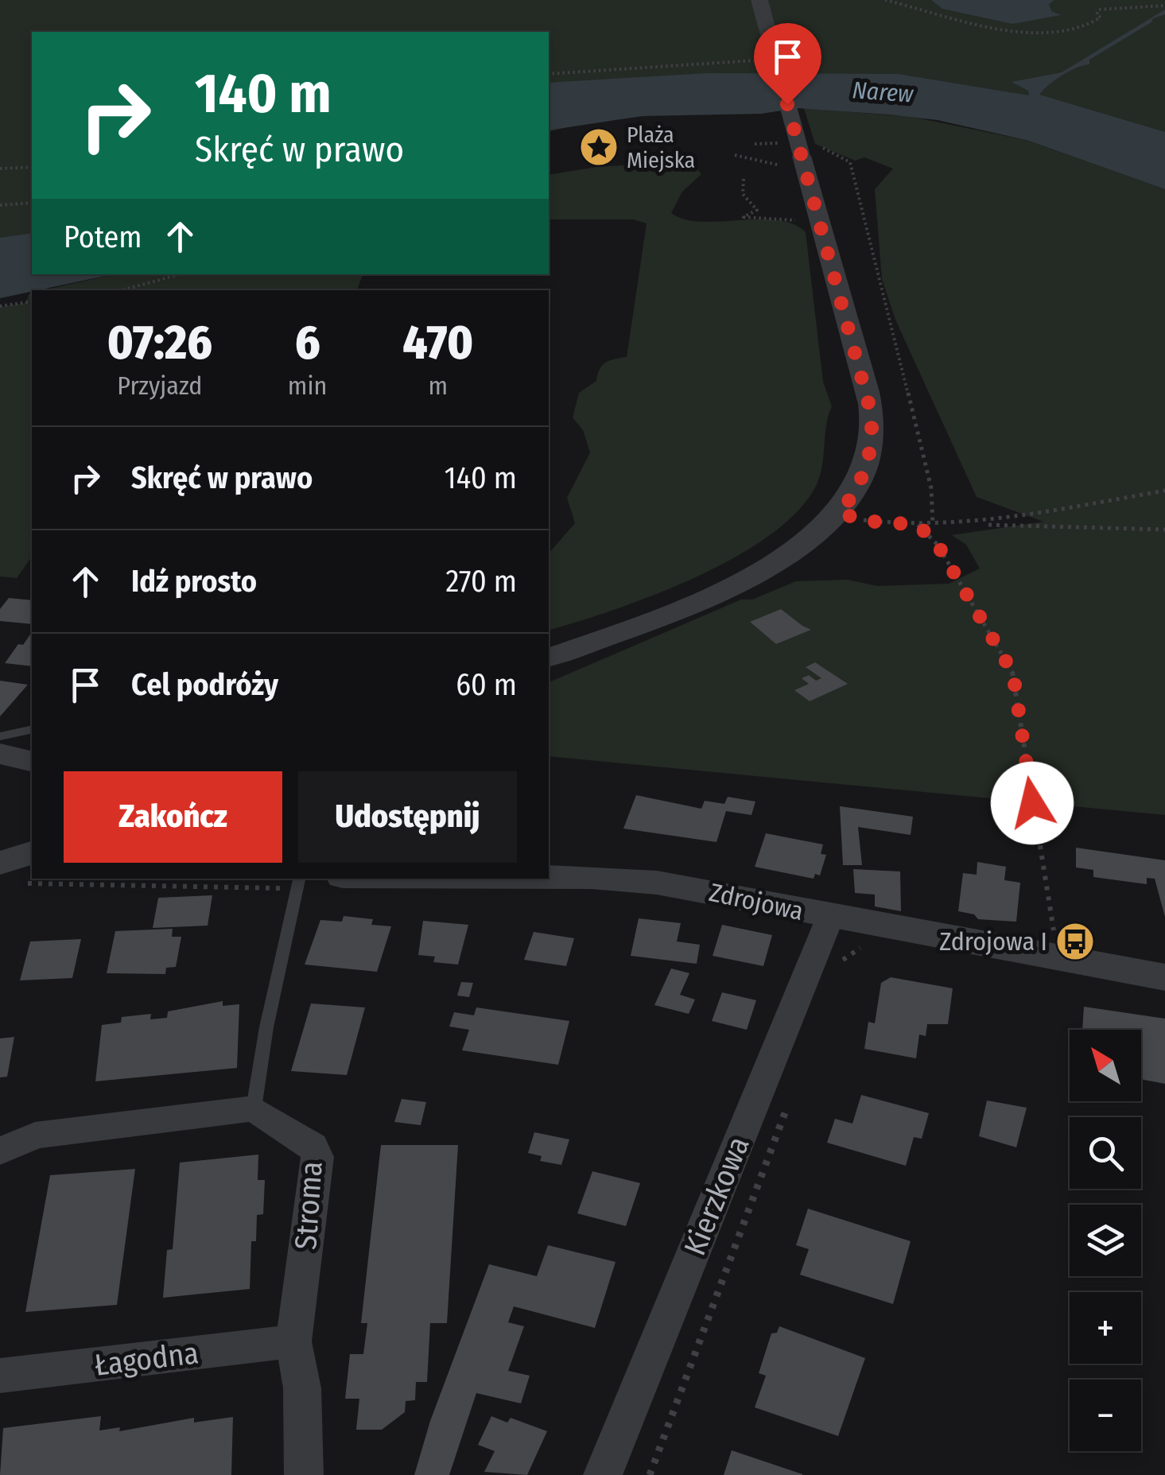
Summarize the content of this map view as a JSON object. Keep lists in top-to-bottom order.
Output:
{
  "streets": {
    "street": [
      "Zdrojowa",
      "Kierzkowa",
      "Stroma",
      "Łagodna"
    ]
  },
  "crossings": [
    ["Zdrojowa", "Kierzkowa"],
    ["Stroma", "Łagodna"]
  ],
  "water": ["Narew"],
  "places": {
    "place": ["Plaża Miejska"],
    "bus stop": ["Zdrojowa I"]
  },
  "north": "top left",
  "page": {
    "turn": ["140 m", "Skręć w prawo"],
    "then": "Potem",
    "eta": [
      "07:26",
      "Przyjazd",
      "6",
      "min",
      "470",
      "m"
    ],
    "list": [
      {
        "name": "Skręć w prawo",
        "value": "140 m"
      },
      {
        "name": "Idź prosto",
        "value": "270 m"
      },
      {
        "name": "Cel podróży",
        "value": "60 m"
      }
    ],
    "buttons": ["Zakończ", "Udostępnij"],
    "map_buttons": ["+", "−"]
  }
}
